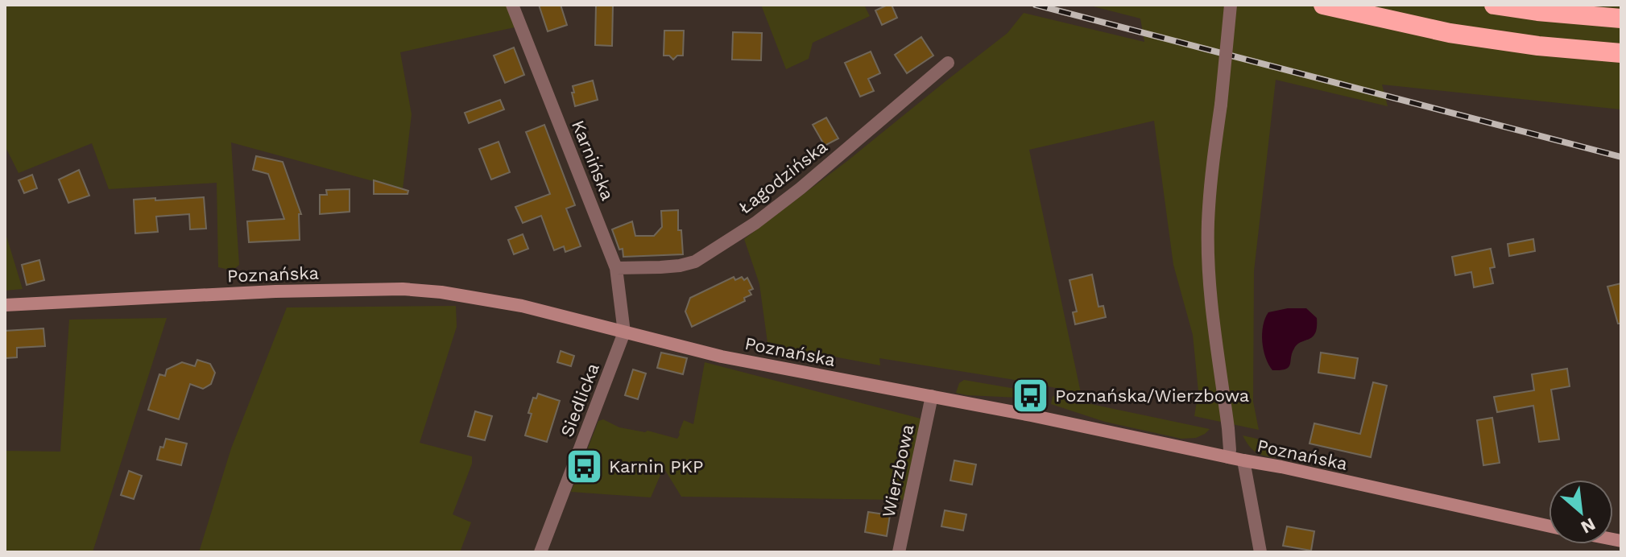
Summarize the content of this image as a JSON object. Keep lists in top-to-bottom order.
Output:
{
  "streets": {
    "main road": ["Poznańska"],
    "street": [
      "Karnińska",
      "Łagodzińska",
      "Siedlicka",
      "Wierzbowa"
    ]
  },
  "crossings": [
    ["Karnińska", "Łagodzińska"],
    ["Karnińska", "Poznańska"],
    ["Karnińska", "Siedlicka"],
    ["Poznańska", "Siedlicka"],
    ["Poznańska", "Wierzbowa"]
  ],
  "places": {
    "bus stop": ["Poznańska/Wierzbowa", "Karnin PKP"]
  },
  "north": "bottom right"
}
